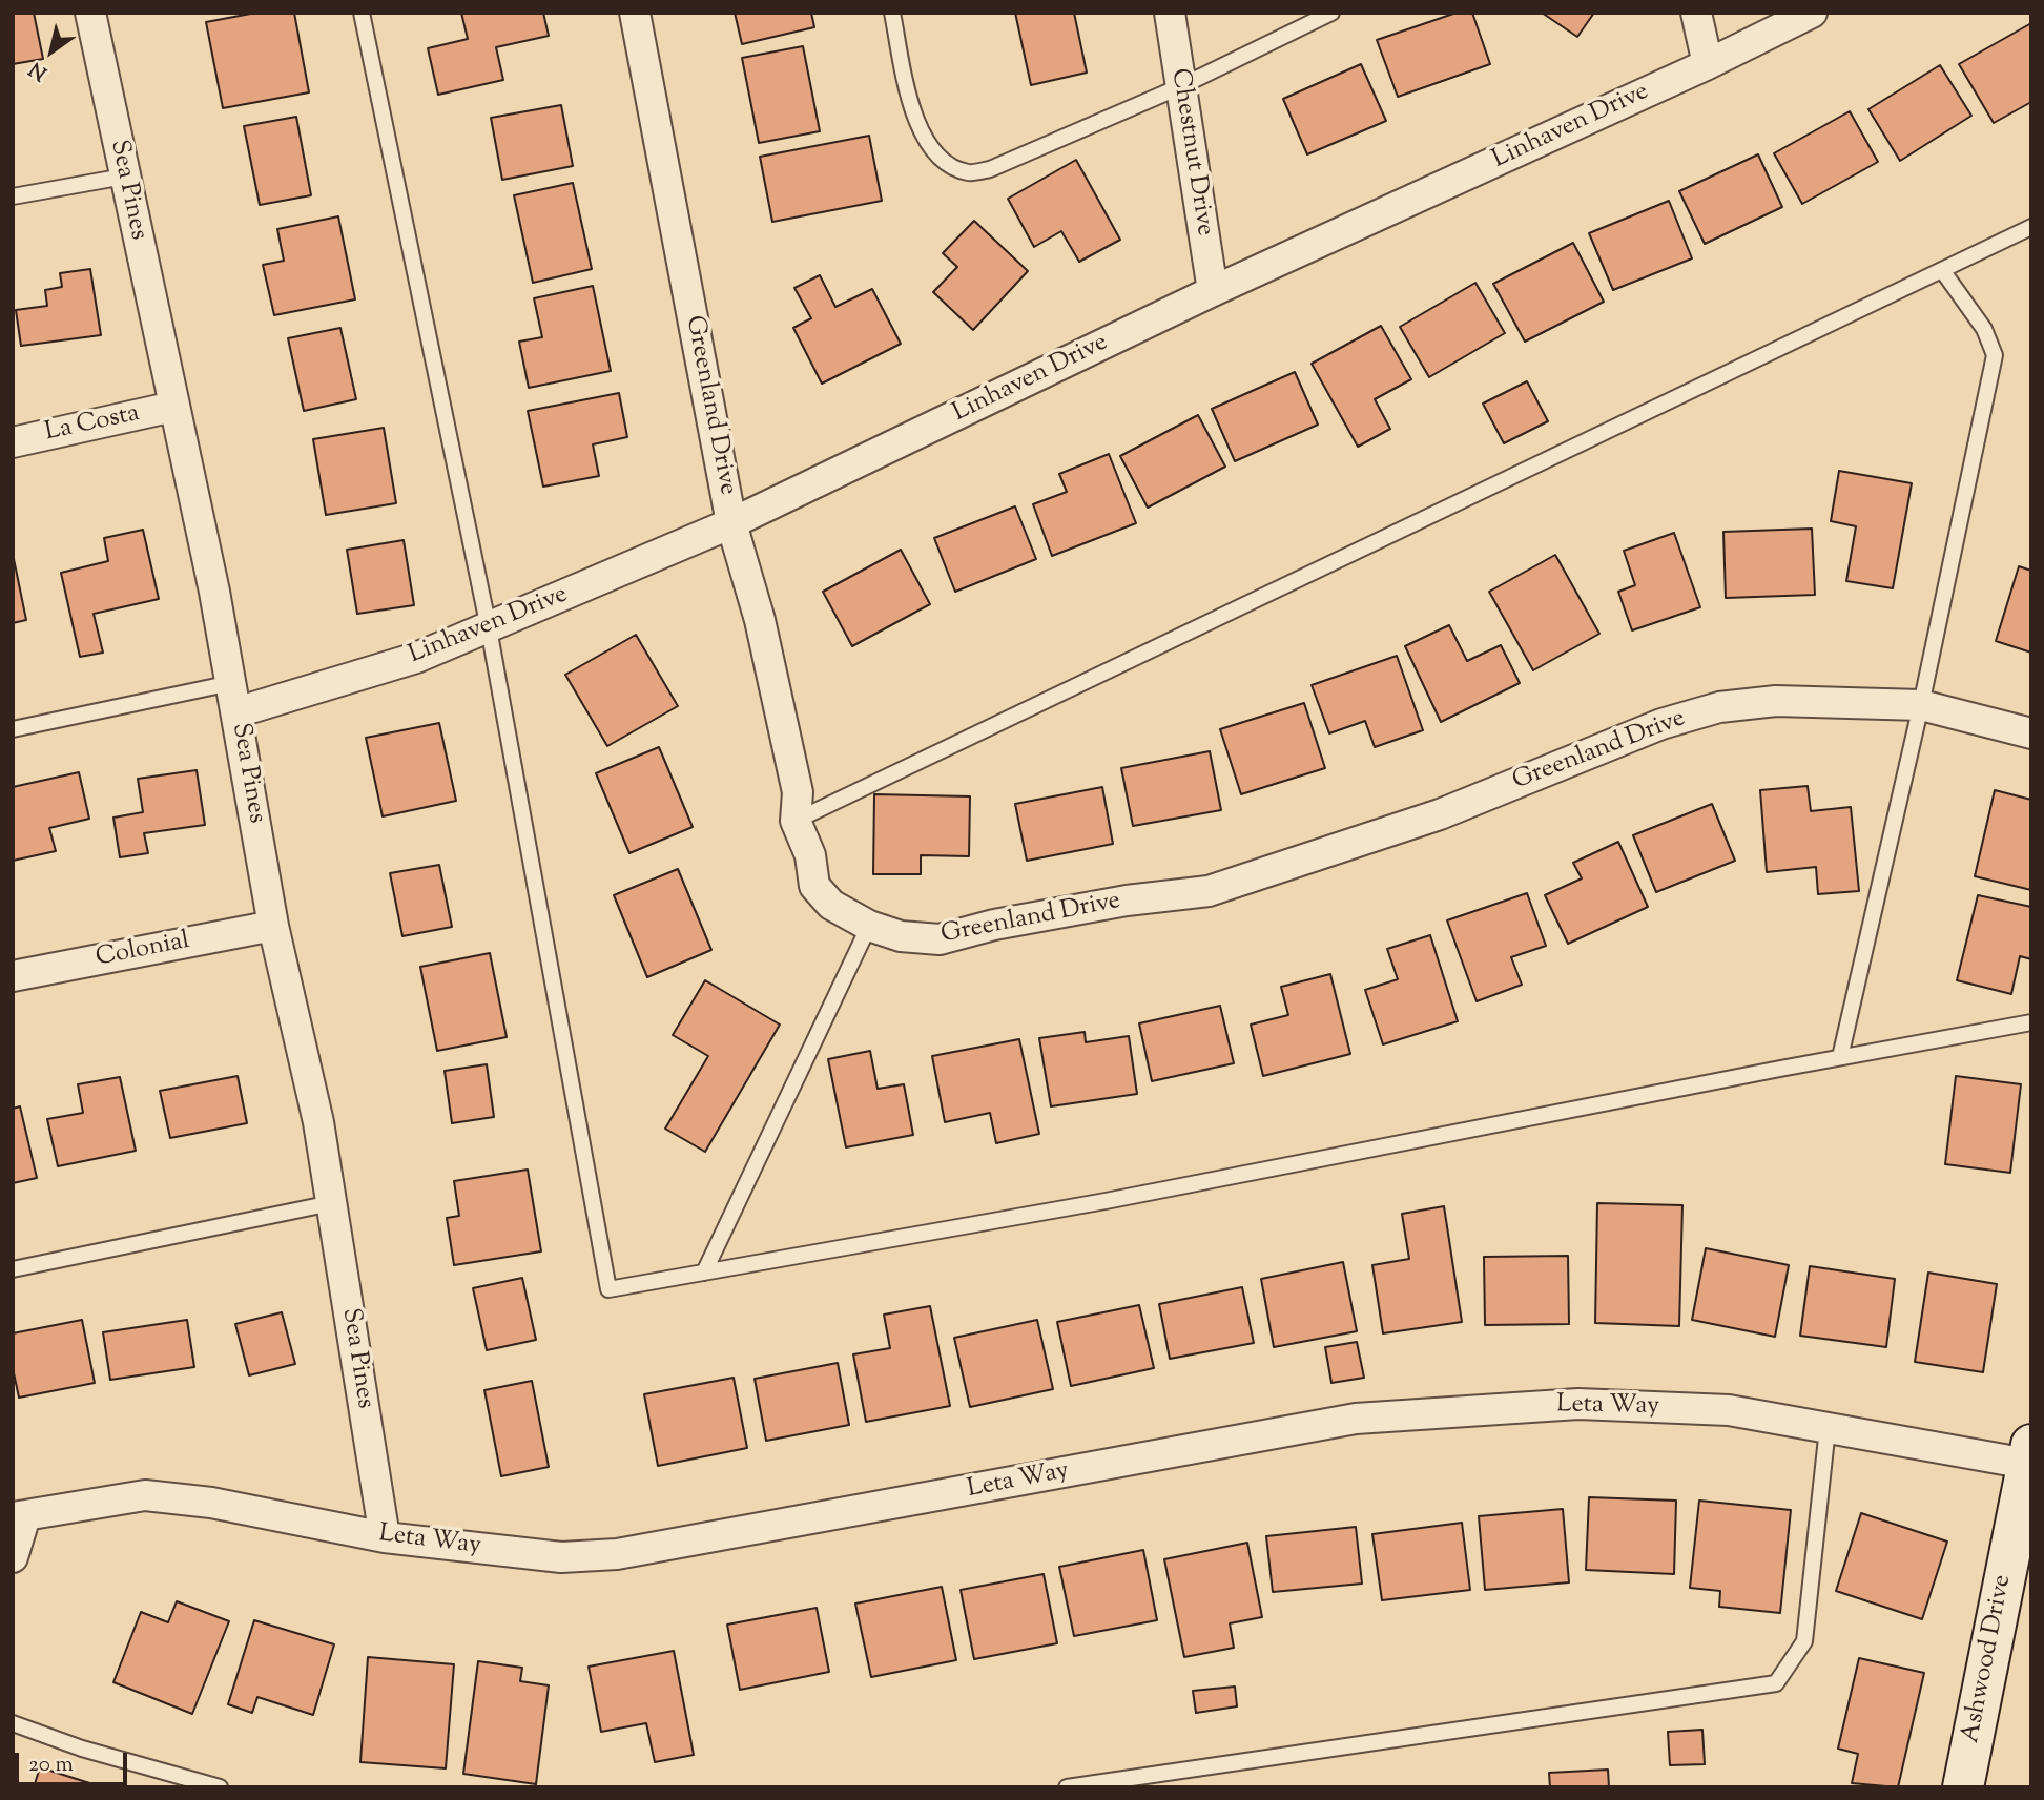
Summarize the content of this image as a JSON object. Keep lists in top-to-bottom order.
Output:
{
  "streets": {
    "street": [
      "Linhaven Drive",
      "Chestnut Drive",
      "Sea Pines",
      "Greenland Drive",
      "La Costa",
      "Colonial",
      "Leta Way",
      "Ashwood Drive"
    ]
  },
  "crossings": [
    ["Linhaven Drive", "Chestnut Drive"],
    ["Linhaven Drive", "Sea Pines"],
    ["Linhaven Drive", "Greenland Drive"],
    ["Sea Pines", "La Costa"],
    ["Sea Pines", "Colonial"],
    ["Sea Pines", "Leta Way"],
    ["Leta Way", "Ashwood Drive"]
  ],
  "scale_bar": "20 m",
  "north": "bottom left"
}
